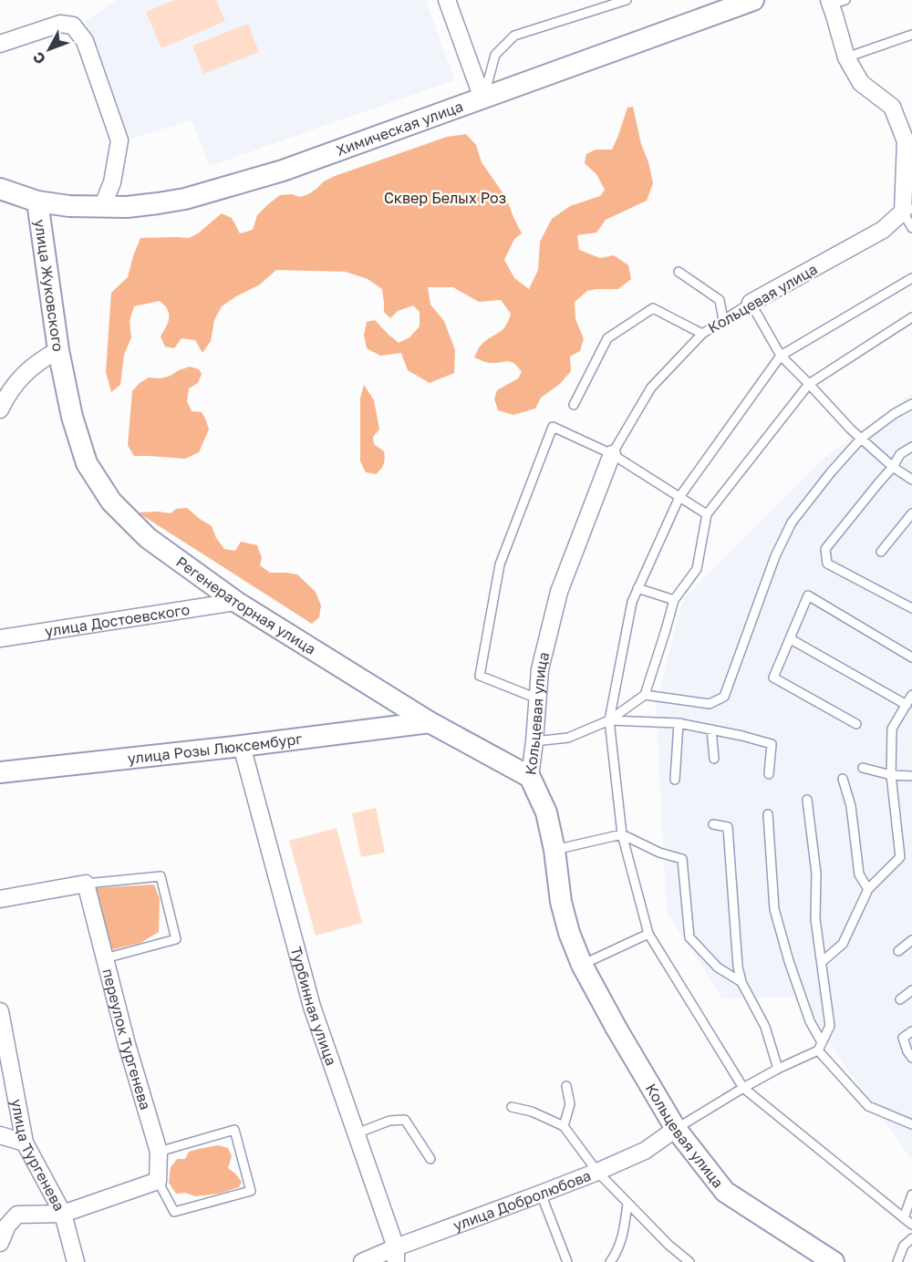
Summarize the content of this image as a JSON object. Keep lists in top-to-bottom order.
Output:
{
  "streets": {
    "street": [
      "Химическая улица",
      "улица Жуковского",
      "Кольцевая улица",
      "Регенераторная улица",
      "улица Достоевского",
      "улица Розы Люксембург",
      "Турбинная улица",
      "переулок Тургенева",
      "улица Тургенева",
      "улица Добролюбова"
    ]
  },
  "crossings": [
    ["Химическая улица", "улица Жуковского"],
    ["улица Жуковского", "Регенераторная улица"],
    ["Кольцевая улица", "Регенераторная улица"],
    ["Кольцевая улица", "улица Добролюбова"],
    ["Регенераторная улица", "улица Достоевского"],
    ["Регенераторная улица", "улица Розы Люксембург"],
    ["улица Розы Люксембург", "Турбинная улица"],
    ["Турбинная улица", "улица Добролюбова"]
  ],
  "parks": ["Сквер Белых Роз"],
  "north": "bottom left"
}
